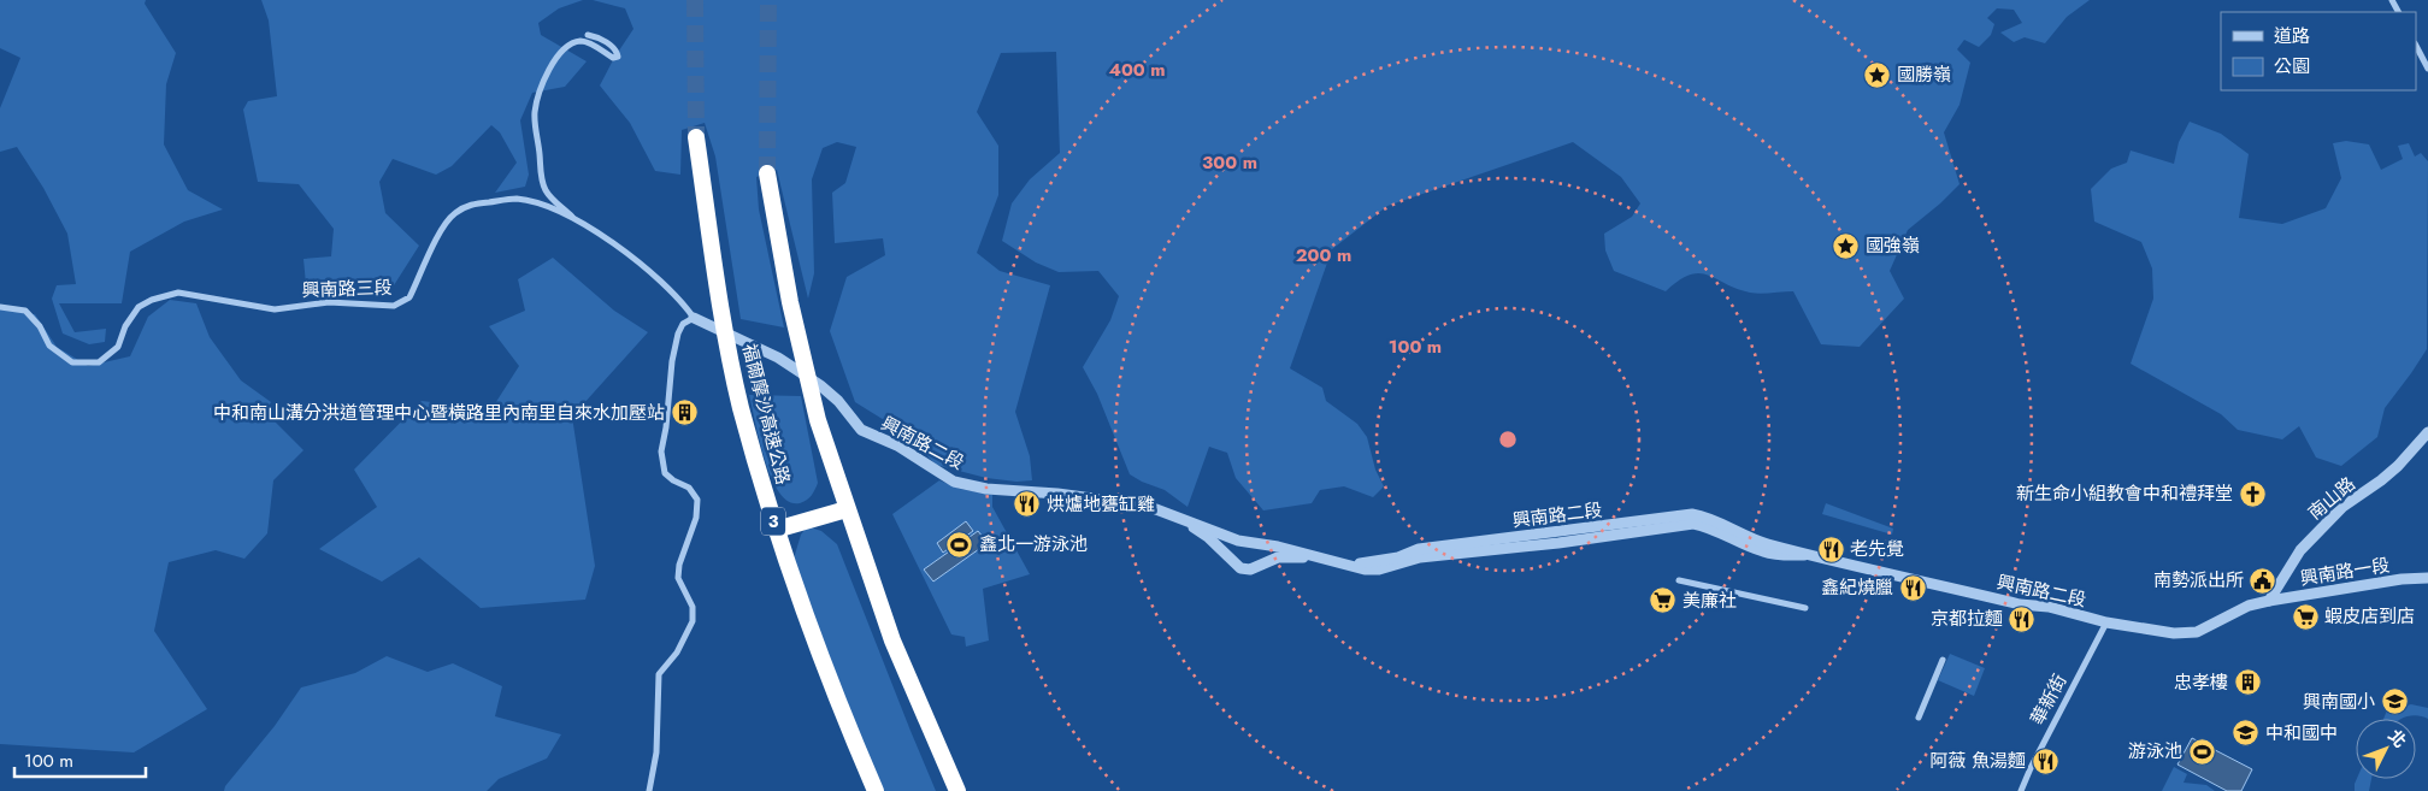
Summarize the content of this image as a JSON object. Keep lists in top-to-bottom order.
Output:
{
  "streets": {
    "highway": ["福爾摩沙高速公路", "3"],
    "street": [
      "興南路三段",
      "興南路二段",
      "南山路",
      "興南路一段",
      "華新街"
    ]
  },
  "crossings": [
    ["興南路三段", "興南路二段"],
    ["興南路二段", "南山路"],
    ["興南路二段", "興南路一段"],
    ["興南路二段", "華新街"],
    ["南山路", "興南路一段"]
  ],
  "places": {
    "place": ["國勝嶺", "國強嶺"],
    "building": ["中和南山溝分洪道管理中心暨橫路里內南里自來水加壓站", "忠孝樓"],
    "church": ["新生命小組教會中和禮拜堂"],
    "restaurant": [
      "烘爐地甕缸雞",
      "老先覺",
      "鑫紀燒臘",
      "京都拉麵",
      "阿薇 魚湯麵"
    ],
    "sports": ["鑫北一游泳池", "游泳池"],
    "public building": ["南勢派出所"],
    "supermarket": ["美廉社", "蝦皮店到店"],
    "school or university": ["興南國小", "中和國中"]
  },
  "legend": ["道路", "公園"],
  "scale_bar": "100 m",
  "north": "top right",
  "rings": [
    "400 m",
    "300 m",
    "200 m",
    "100 m"
  ]
}
